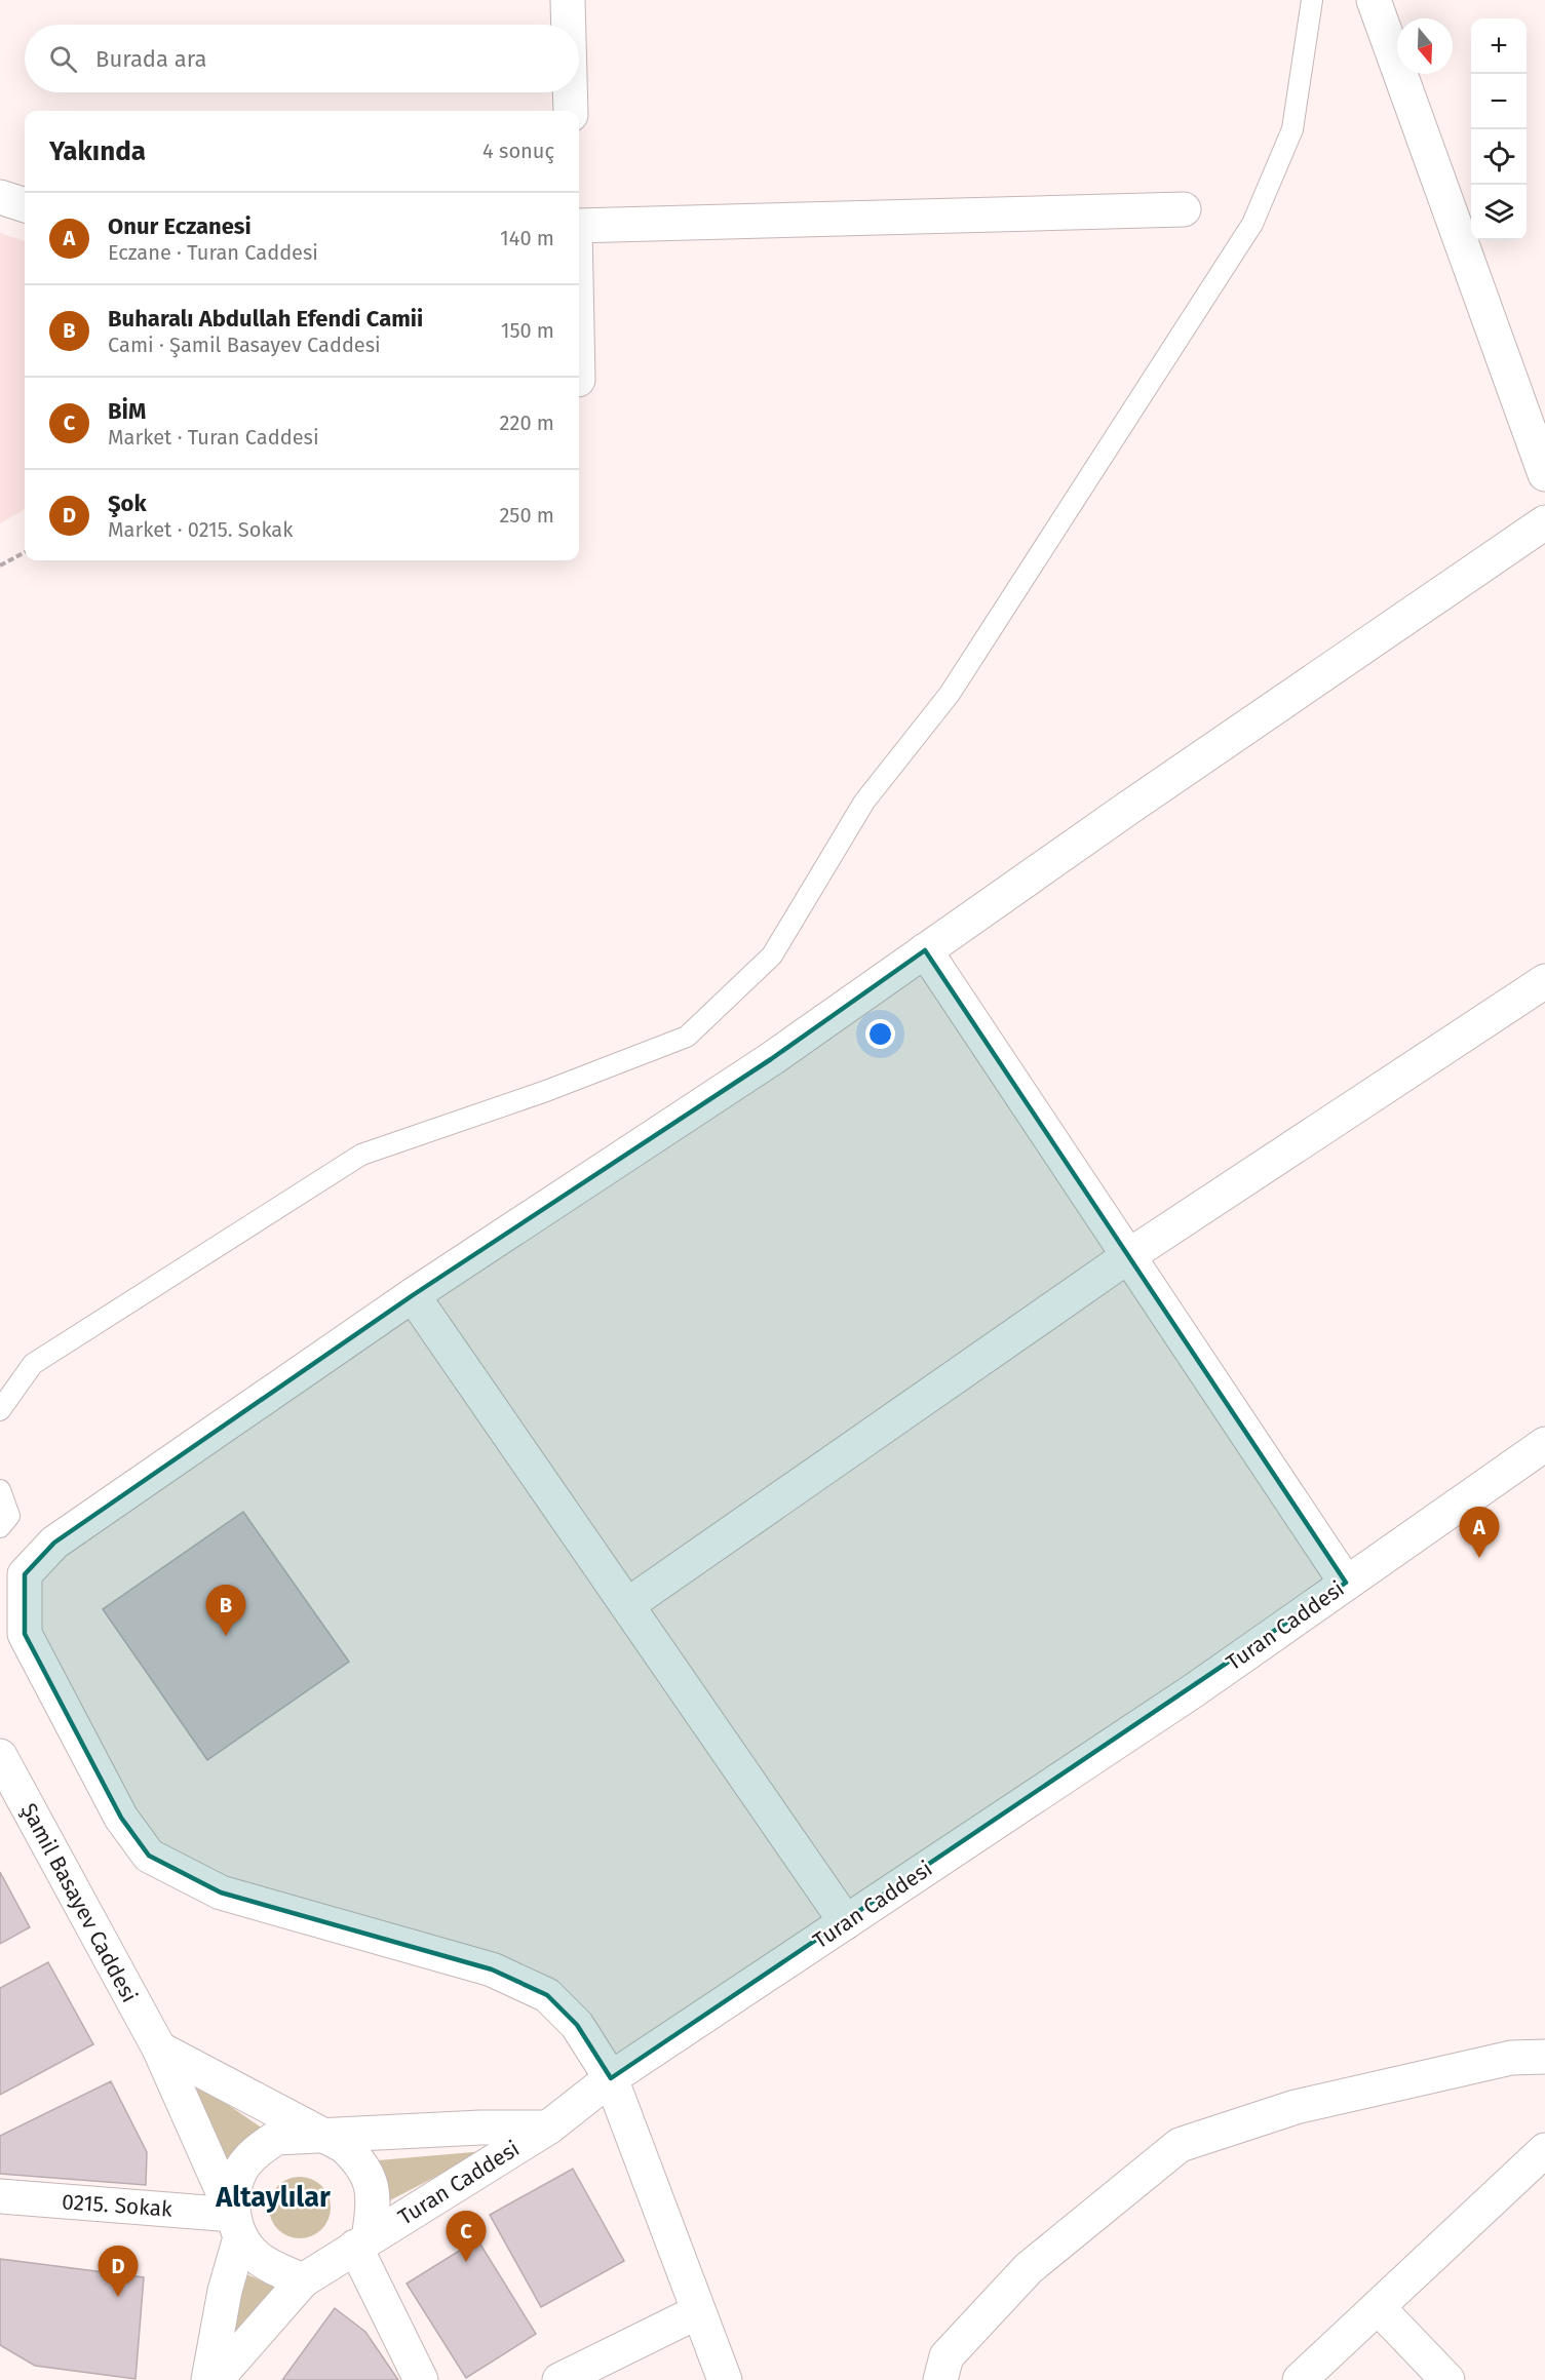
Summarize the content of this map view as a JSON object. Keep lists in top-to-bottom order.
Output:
{
  "streets": {
    "street": ["Turan Caddesi", "Şamil Basayev Caddesi", "0215. Sokak"]
  },
  "crossings": [
    ["Turan Caddesi", "Şamil Basayev Caddesi"],
    ["Turan Caddesi", "0215. Sokak"],
    ["Şamil Basayev Caddesi", "0215. Sokak"]
  ],
  "districts": ["Altaylılar"],
  "north": "bottom",
  "page": {
    "map_buttons": ["+", "−"],
    "search": "Burada ara",
    "heading": ["Yakında", "4 sonuç"],
    "list": [
      {
        "mark": "A",
        "name": "Onur Eczanesi",
        "note": "Eczane · Turan Caddesi",
        "value": "140 m"
      },
      {
        "mark": "B",
        "name": "Buharalı Abdullah Efendi Camii",
        "note": "Cami · Şamil Basayev Caddesi",
        "value": "150 m"
      },
      {
        "mark": "C",
        "name": "BİM",
        "note": "Market · Turan Caddesi",
        "value": "220 m"
      },
      {
        "mark": "D",
        "name": "Şok",
        "note": "Market · 0215. Sokak",
        "value": "250 m"
      }
    ],
    "pins": [
      "A",
      "B",
      "C",
      "D"
    ]
  }
}
